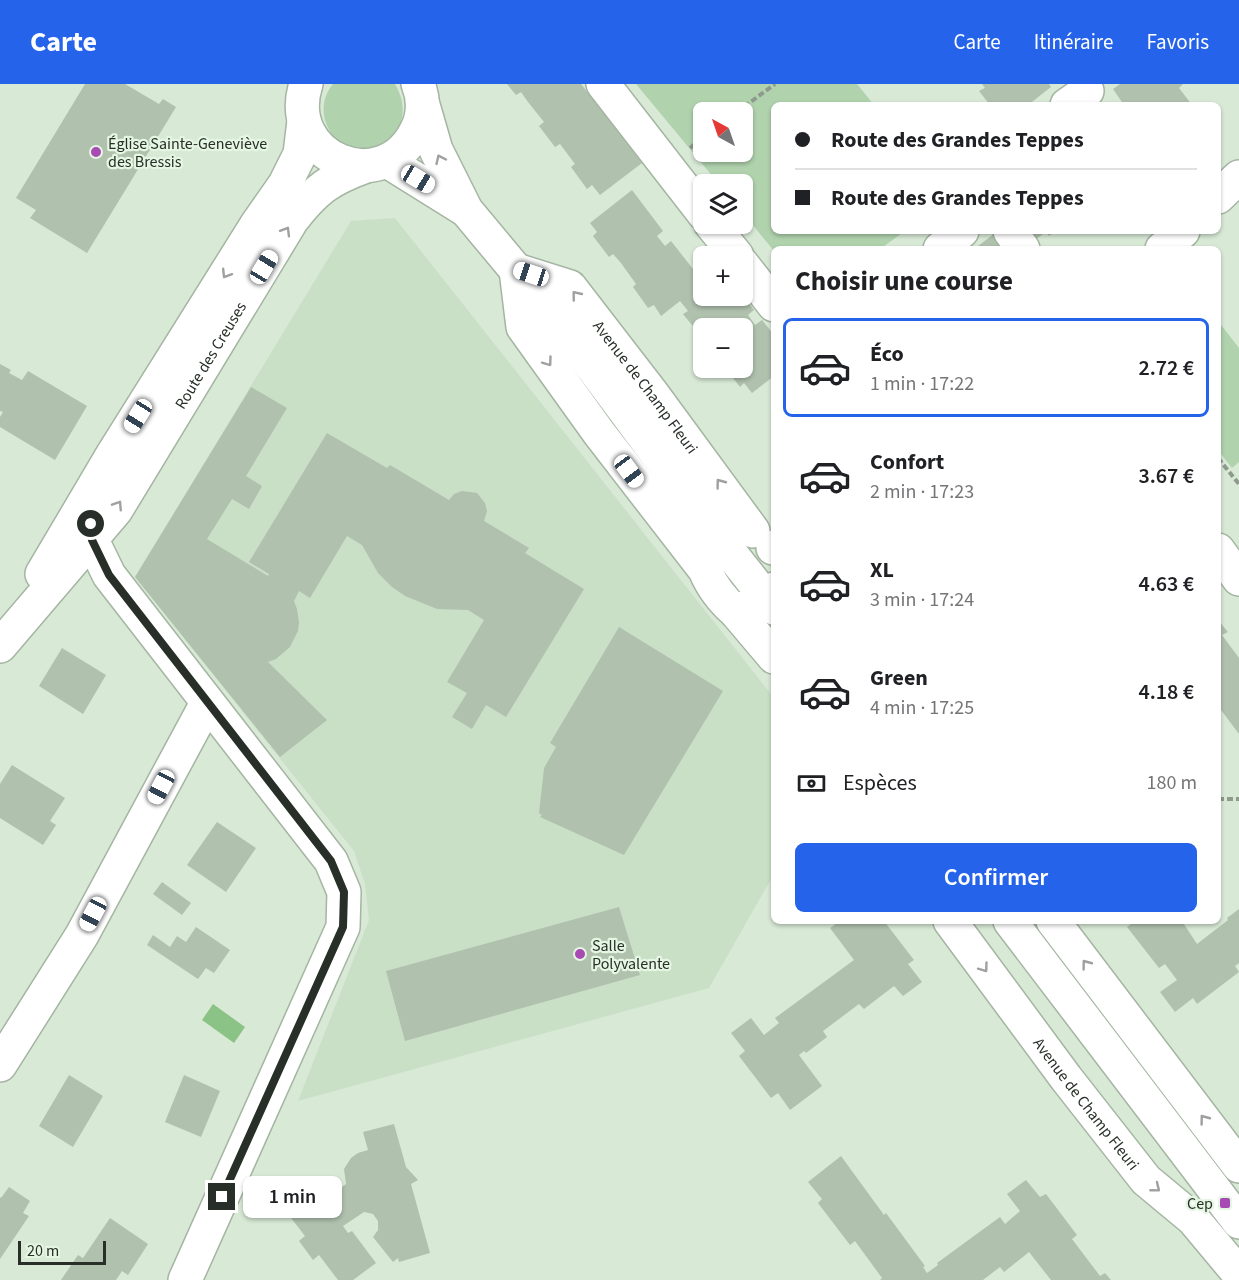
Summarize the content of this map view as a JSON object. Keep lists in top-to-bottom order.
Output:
{
  "streets": {
    "street": ["Route des Creuses", "Avenue de Champ Fleuri"]
  },
  "places": {
    "other": ["Église Sainte-Geneviève des Bressis", "Salle Polyvalente"],
    "transit": ["Cep"]
  },
  "scale_bar": "20 m",
  "north": "top left",
  "page": {
    "header": "Carte",
    "nav": ["Carte", "Itinéraire", "Favoris"],
    "map_buttons": ["+", "−"],
    "banner": ["Route des Grandes Teppes", "Route des Grandes Teppes"],
    "heading": "Choisir une course",
    "list": [
      {
        "name": "Éco",
        "note": "1 min · 17:22",
        "value": "2.72 €"
      },
      {
        "name": "Confort",
        "note": "2 min · 17:23",
        "value": "3.67 €"
      },
      {
        "name": "XL",
        "note": "3 min · 17:24",
        "value": "4.63 €"
      },
      {
        "name": "Green",
        "note": "4 min · 17:25",
        "value": "4.18 €"
      }
    ],
    "pay": ["Espèces", "180 m"],
    "buttons": "Confirmer",
    "bubble": "1 min",
    "scale": "20 m"
  }
}
